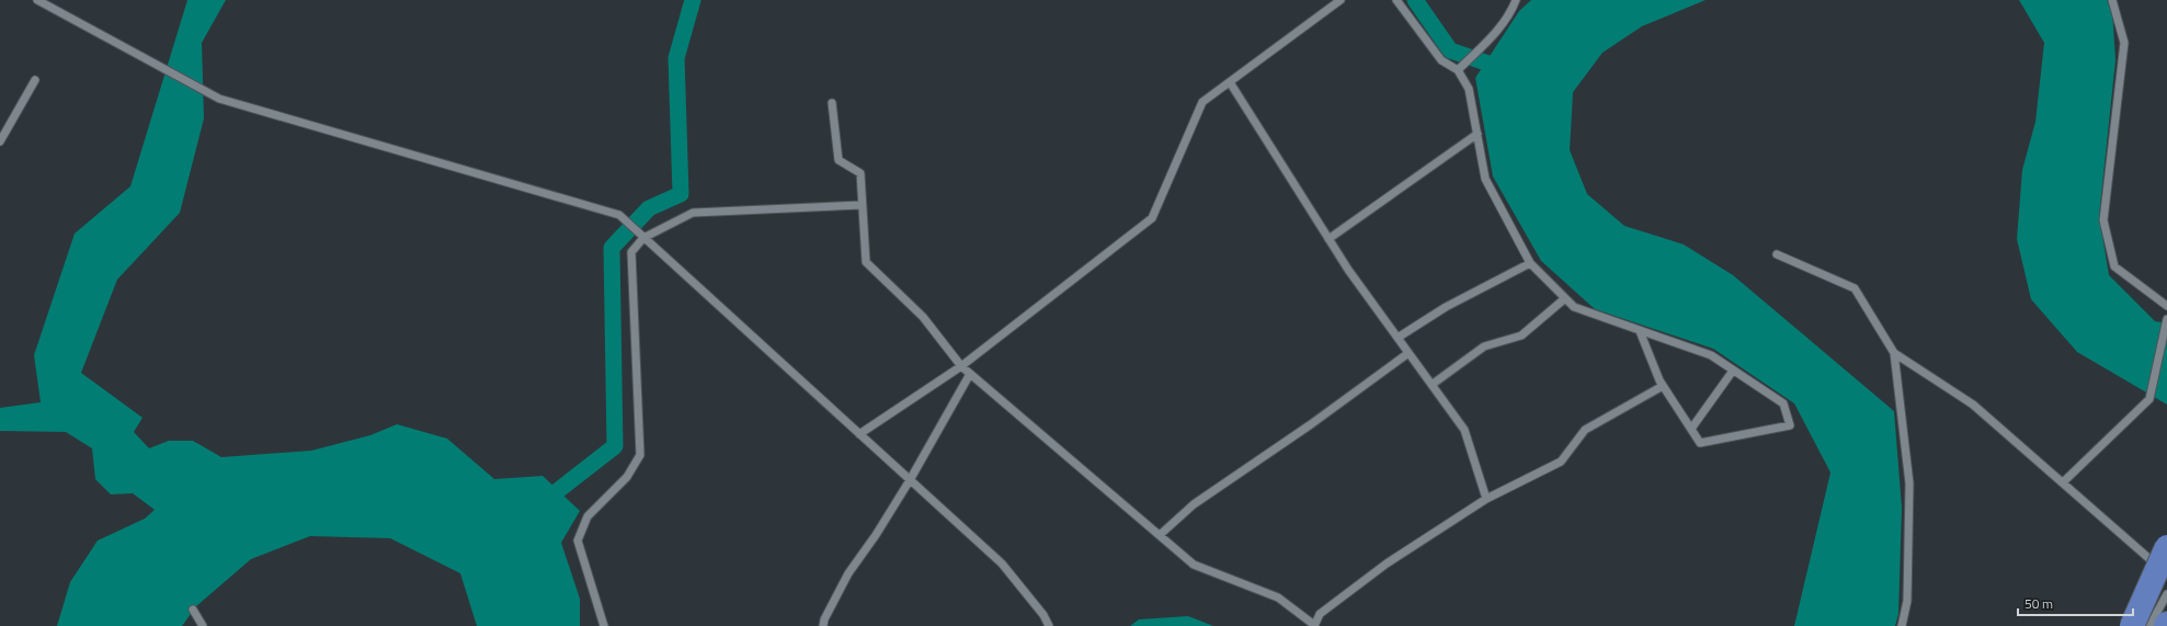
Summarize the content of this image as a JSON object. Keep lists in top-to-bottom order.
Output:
{
  "scale_bar": "50 m"
}
